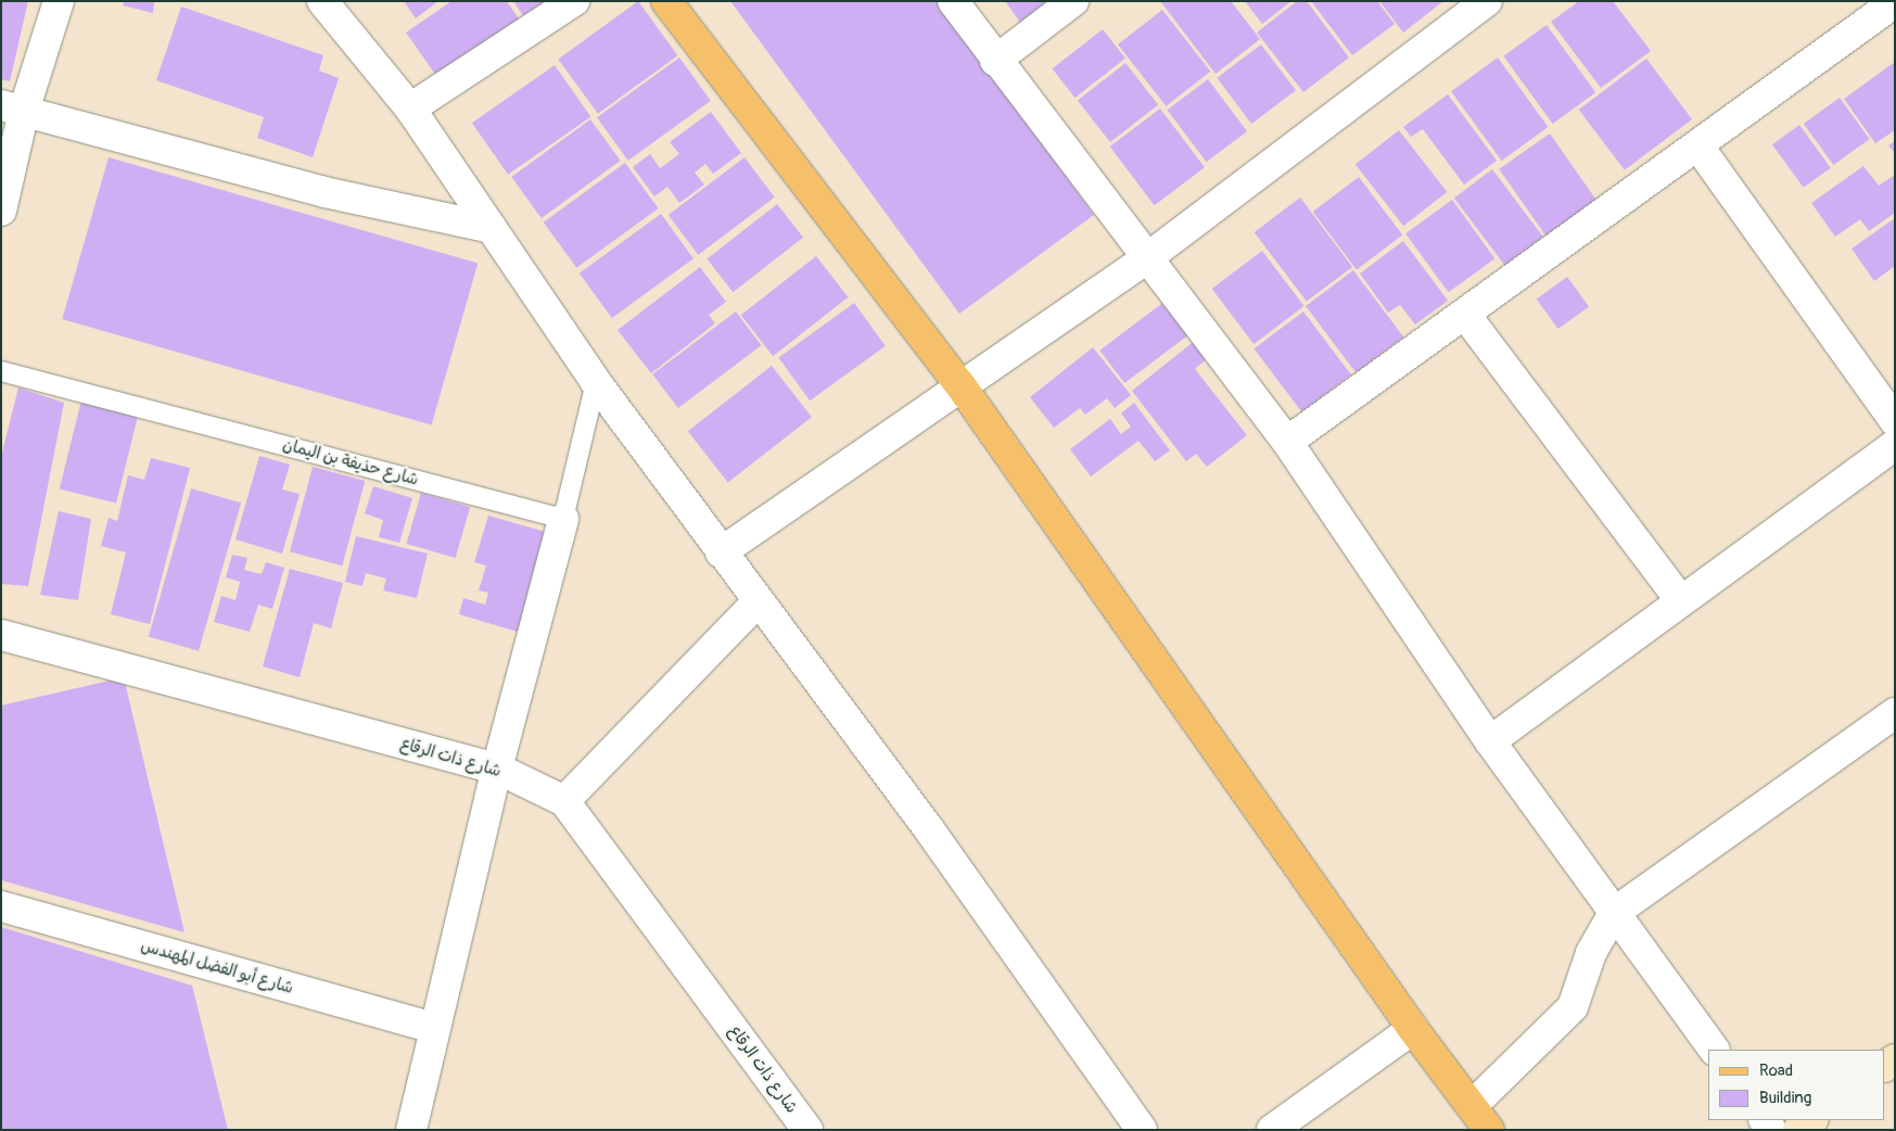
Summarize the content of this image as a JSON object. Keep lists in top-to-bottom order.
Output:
{
  "streets": {
    "street": ["شارع ذات الرقاع", "شارع أبو الفضل المهندس"],
    "lane": ["شارع حذيفة بن اليمان"]
  },
  "legend": ["Road", "Building"]
}
